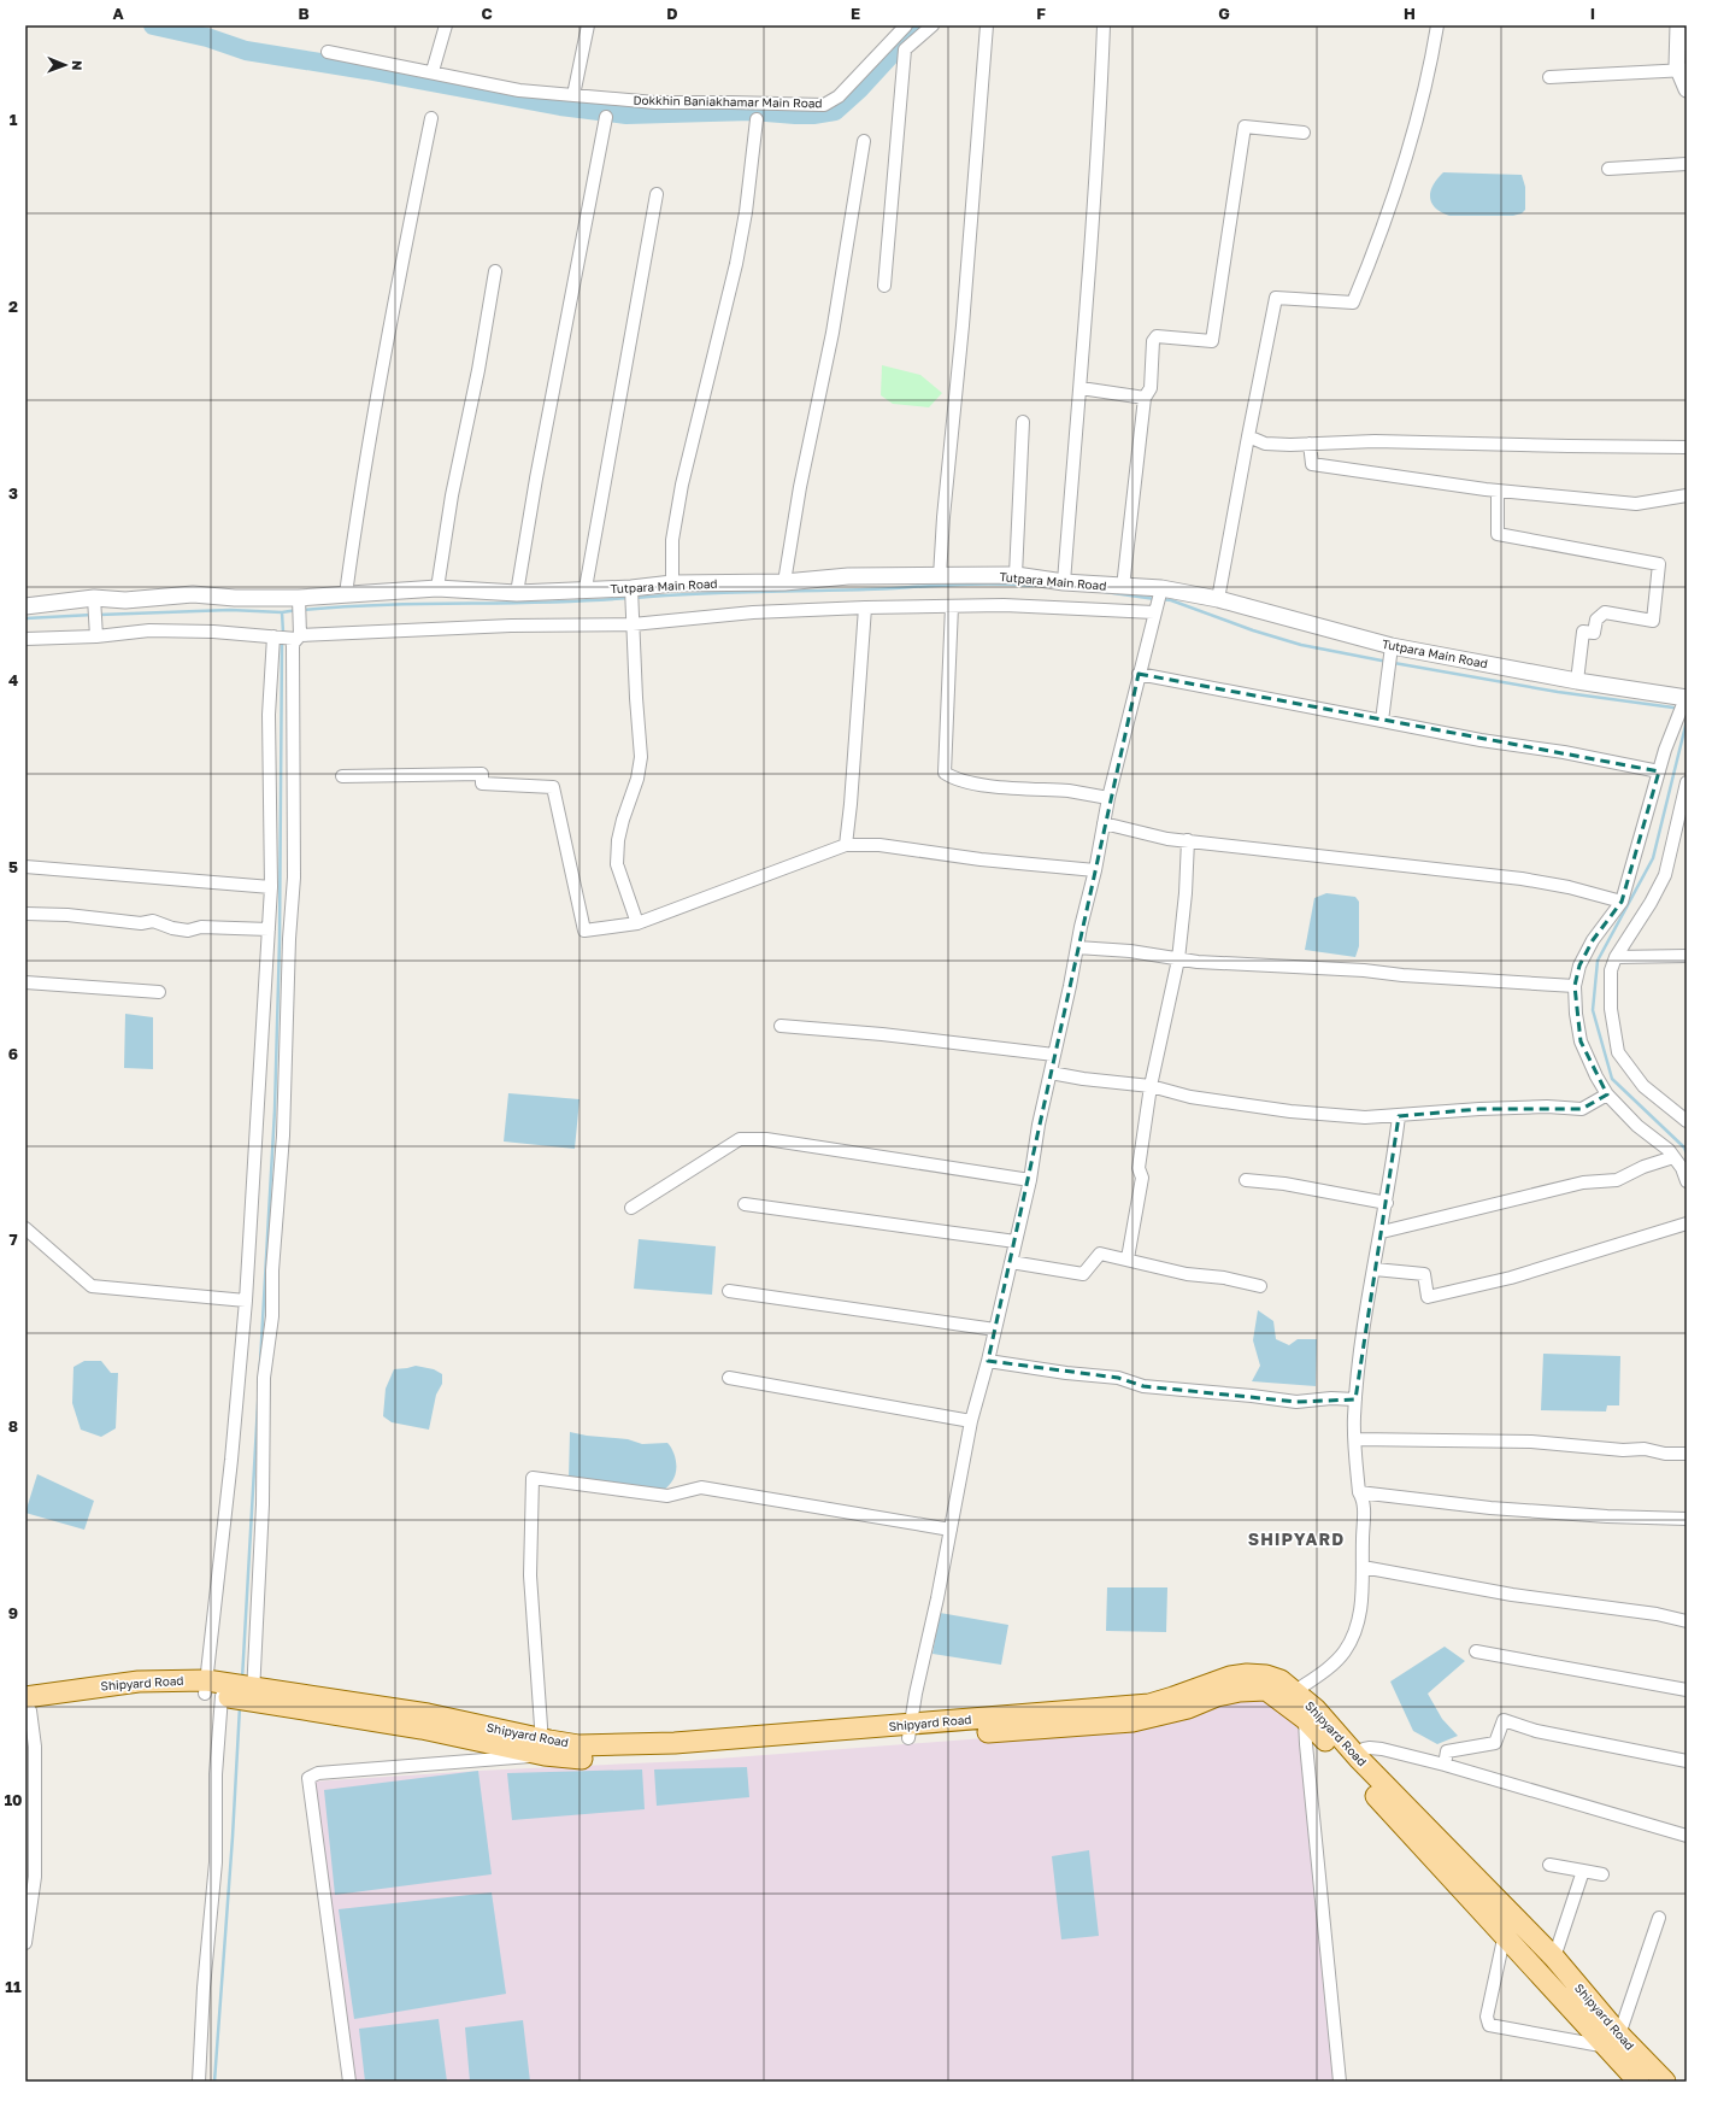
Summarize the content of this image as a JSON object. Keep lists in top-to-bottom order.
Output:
{
  "streets": {
    "main road": ["Shipyard Road"],
    "street": ["Dokkhin Baniakhamar Main Road", "Tutpara Main Road"]
  },
  "districts": ["SHIPYARD"],
  "north": "right",
  "grid": {
    "columns": [
      "A",
      "B",
      "C",
      "D",
      "E",
      "F",
      "G",
      "H",
      "I"
    ],
    "rows": [
      "1",
      "2",
      "3",
      "4",
      "5",
      "6",
      "7",
      "8",
      "9",
      "10",
      "11"
    ]
  }
}
